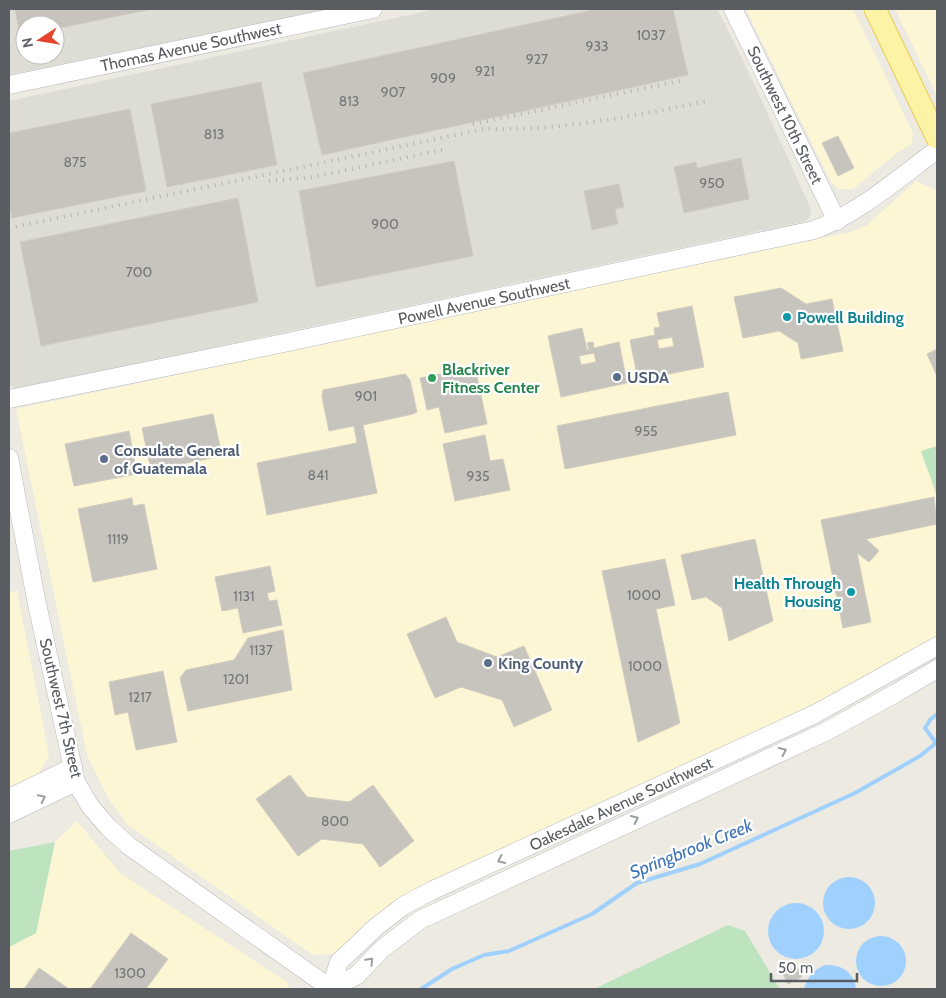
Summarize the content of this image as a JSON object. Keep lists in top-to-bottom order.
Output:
{
  "streets": {
    "street": [
      "Thomas Avenue Southwest",
      "Southwest 10th Street",
      "Powell Avenue Southwest",
      "Southwest 7th Street",
      "Oakesdale Avenue Southwest"
    ]
  },
  "crossings": [
    ["Southwest 10th Street", "Powell Avenue Southwest"],
    ["Southwest 7th Street", "Oakesdale Avenue Southwest"]
  ],
  "water": ["Springbrook Creek"],
  "places": [
    "Powell Building",
    "USDA",
    "Blackriver Fitness Center",
    "Consulate General of Guatemala",
    "Health Through Housing",
    "King County"
  ],
  "house_numbers": [
    "1037",
    "933",
    "927",
    "921",
    "909",
    "907",
    "813",
    "813",
    "875",
    "950",
    "900",
    "700",
    "901",
    "955",
    "841",
    "935",
    "1119",
    "1000",
    "1131",
    "1137",
    "1000",
    "1201",
    "1217",
    "800",
    "1300"
  ],
  "scale_bar": "50 m",
  "north": "left"
}
